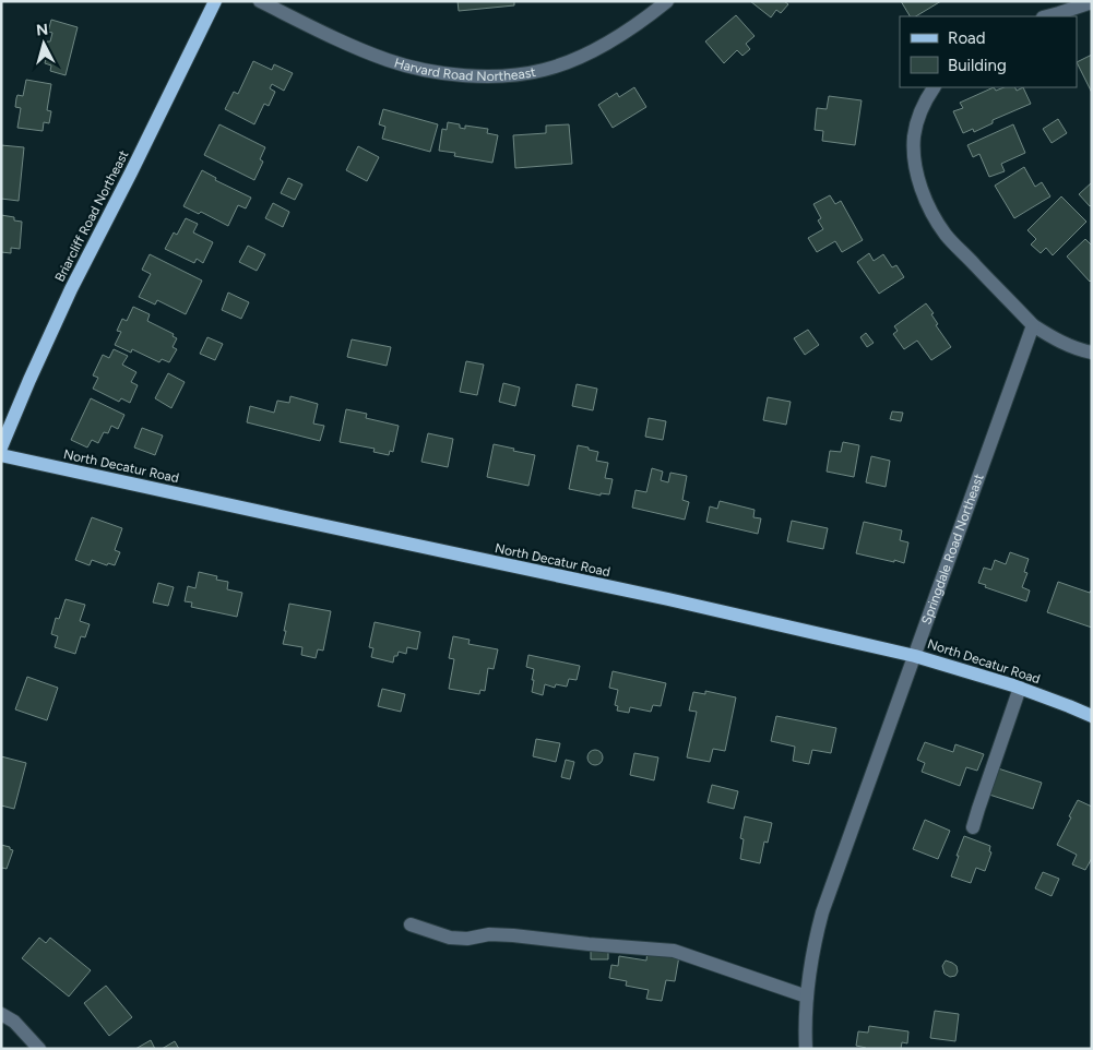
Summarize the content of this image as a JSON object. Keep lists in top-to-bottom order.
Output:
{
  "streets": {
    "main road": ["Briarcliff Road Northeast", "North Decatur Road"],
    "street": ["Harvard Road Northeast", "Springdale Road Northeast"]
  },
  "crossings": [
    ["North Decatur Road", "Springdale Road Northeast"]
  ],
  "legend": ["Road", "Building"],
  "north": "top"
}
